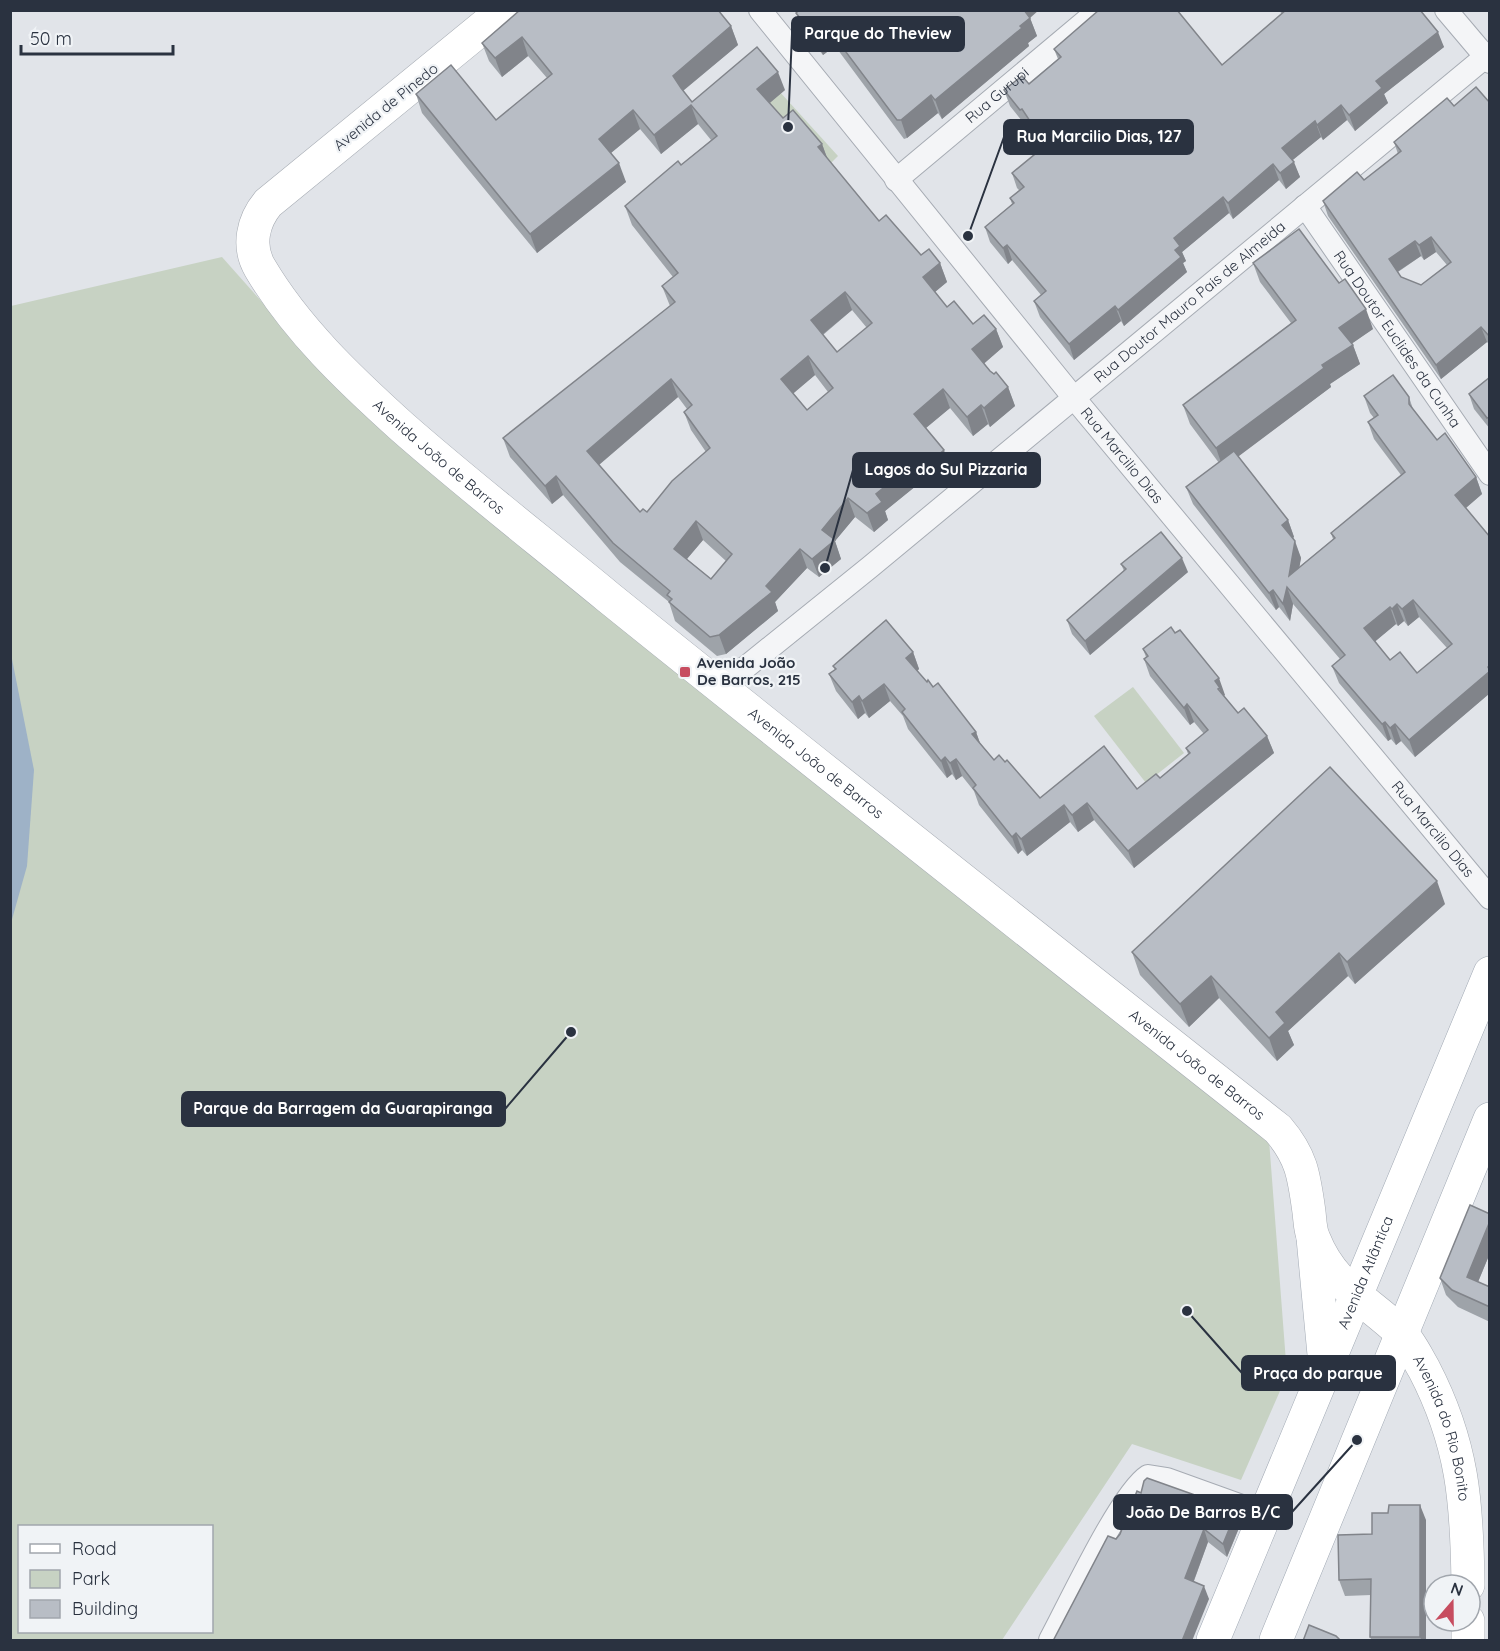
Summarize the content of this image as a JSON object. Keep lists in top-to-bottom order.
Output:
{
  "streets": {
    "street": [
      "Rua Gurupi",
      "Avenida de Pinedo",
      "Rua Doutor Mauro Pais de Almeida",
      "Rua Doutor Euclides da Cunha",
      "Avenida João de Barros",
      "Rua Marcilio Dias",
      "Avenida Atlântica",
      "Avenida do Rio Bonito"
    ]
  },
  "crossings": [
    ["Rua Gurupi", "Rua Marcilio Dias"],
    ["Avenida de Pinedo", "Avenida João de Barros"],
    ["Rua Doutor Mauro Pais de Almeida", "Rua Doutor Euclides da Cunha"],
    ["Rua Doutor Mauro Pais de Almeida", "Avenida João de Barros"],
    ["Rua Doutor Mauro Pais de Almeida", "Rua Marcilio Dias"],
    ["Avenida João de Barros", "Avenida Atlântica"],
    ["Avenida João de Barros", "Avenida do Rio Bonito"],
    ["Avenida Atlântica", "Avenida do Rio Bonito"]
  ],
  "places": {
    "other": [
      "Parque do Theview",
      "Rua Marcilio Dias, 127",
      "Lagos do Sul Pizzaria",
      "Parque da Barragem da Guarapiranga",
      "Praça do parque",
      "João De Barros B/C"
    ],
    "transit": ["Avenida João De Barros, 215"]
  },
  "legend": ["Road", "Park", "Building"],
  "scale_bar": "50 m",
  "north": "top"
}
